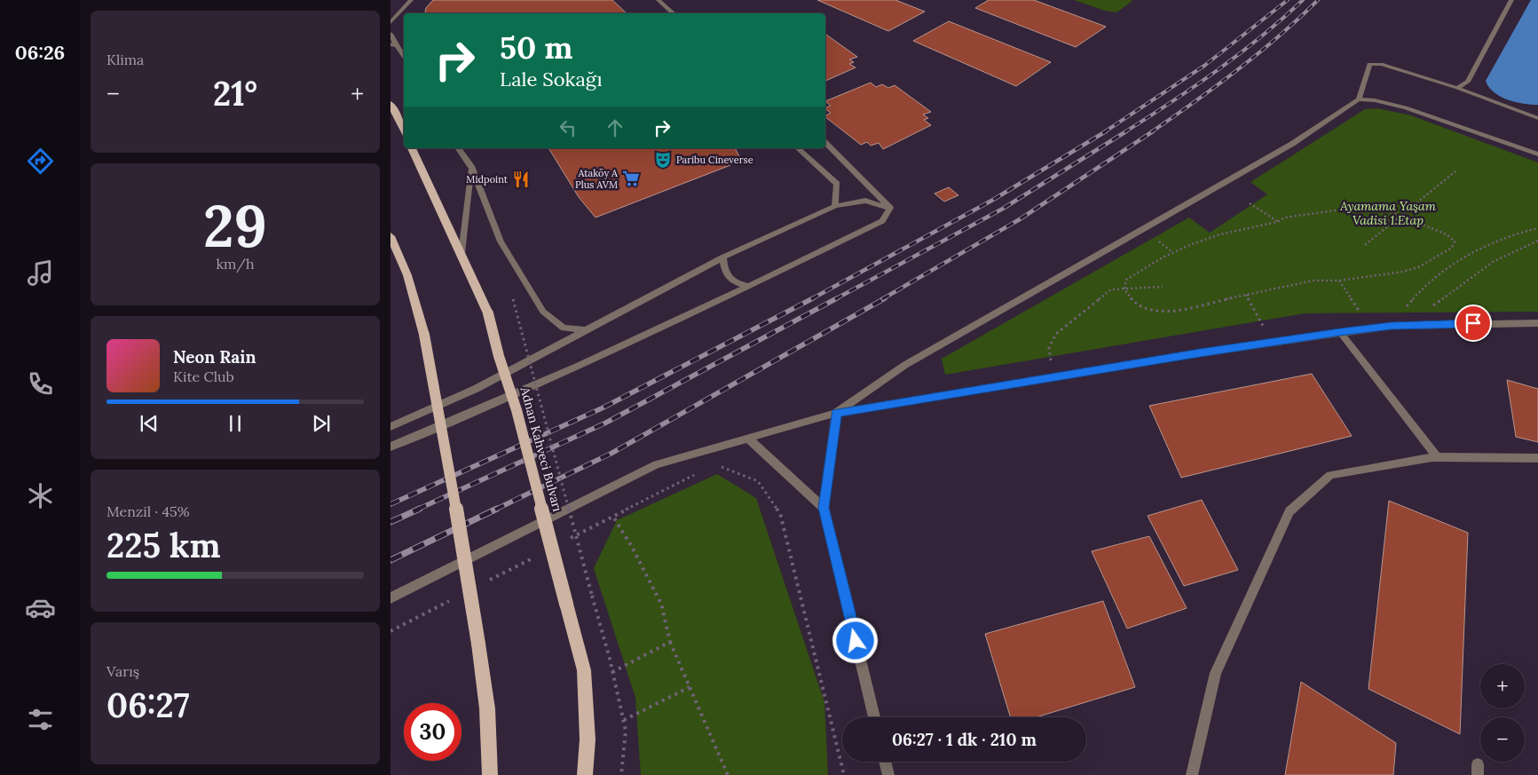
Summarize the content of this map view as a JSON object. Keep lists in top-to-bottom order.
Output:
{
  "streets": {
    "main road": ["Adnan Kahveci Bulvarı"]
  },
  "parks": ["Ayamama Yaşam Vadisi 1.Etap"],
  "places": {
    "theatre": ["Paribu Cineverse"],
    "supermarket": ["Ataköy A Plus AVM"],
    "restaurant": ["Midpoint"]
  },
  "page": {
    "tabs": "06:26",
    "tile": [
      "Klima",
      ["29", "km/h"],
      ["Menzil · 45%", "225 km"],
      ["Varış", "06:27"]
    ],
    "turn": ["50 m", "Lale Sokağı"],
    "heat": ["−", "21°", "+"],
    "song": ["Neon Rain", "Kite Club"],
    "map_buttons": ["+", "−"],
    "limit": "30",
    "trip": "06:27 · 1 dk · 210 m"
  }
}
